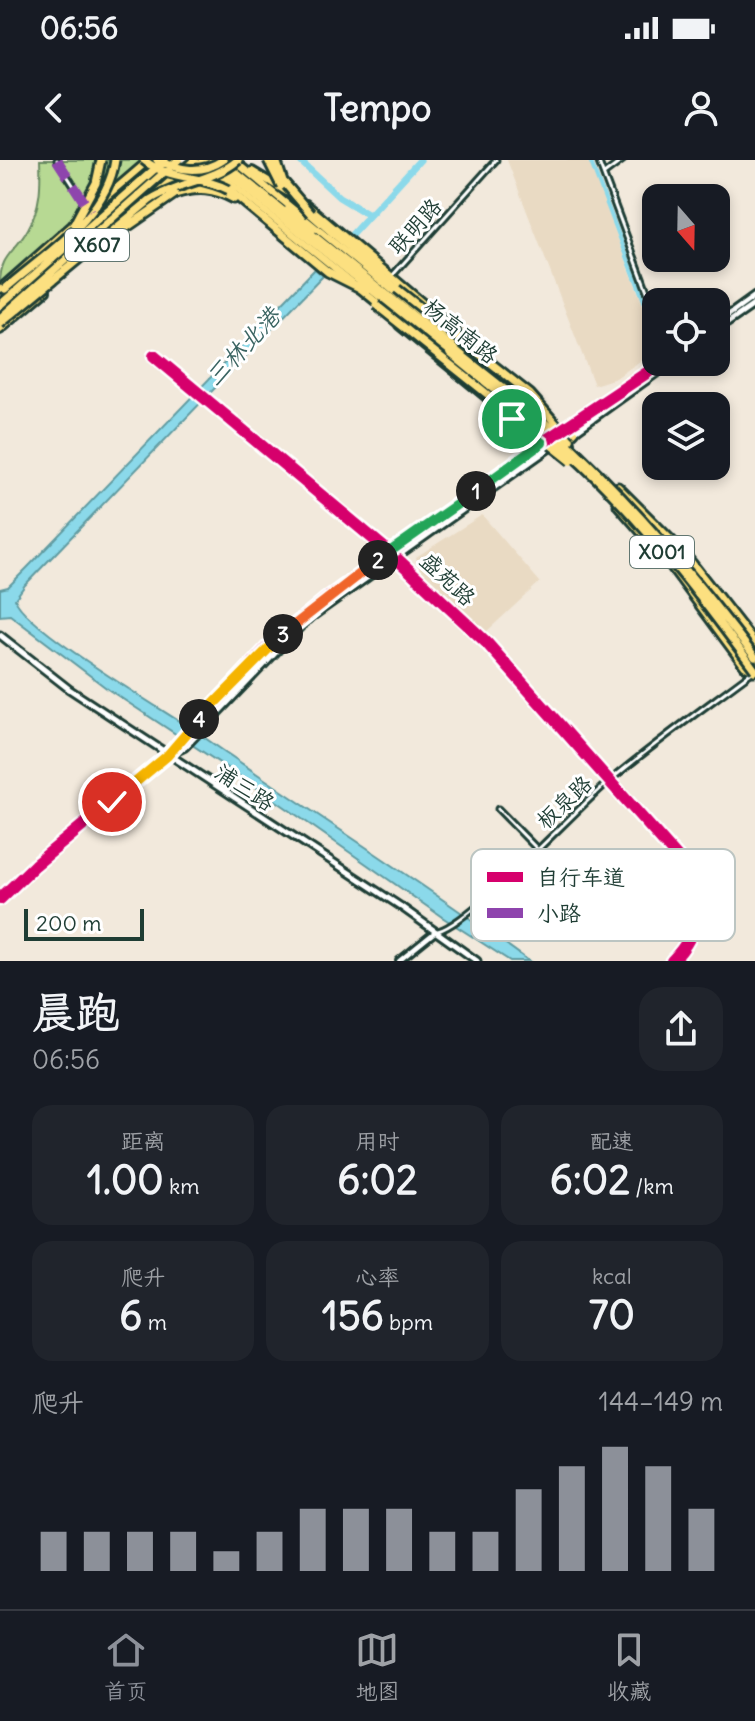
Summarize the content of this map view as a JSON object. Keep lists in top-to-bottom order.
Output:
{
  "streets": {
    "highway": ["杨高南路", "X001"],
    "main road": ["X607", "浦三路"],
    "street": ["联明路", "盛苑路", "板泉路"]
  },
  "crossings": [
    ["联明路", "杨高南路"],
    ["联明路", "X001"],
    ["X607", "杨高南路"],
    ["X607", "X001"],
    ["杨高南路", "X001"],
    ["杨高南路", "板泉路"],
    ["盛苑路", "板泉路"],
    ["浦三路", "板泉路"]
  ],
  "water": ["三林北港"],
  "legend": ["自行车道", "小路"],
  "scale_bar": "200 m",
  "north": "bottom",
  "page": {
    "status": "06:56",
    "header": "Tempo",
    "pins": [
      "1",
      "2",
      "3",
      "4"
    ],
    "scale": "200 m",
    "heading": ["晨跑", "06:56"],
    "stats": [
      ["距离", "1.00 km"],
      ["用时", "6:02"],
      ["配速", "6:02 /km"],
      ["爬升", "6 m"],
      ["心率", "156 bpm"],
      ["kcal", "70"]
    ],
    "chart": ["爬升", "144–149 m"],
    "tabs": ["首页", "地图", "收藏"]
  }
}
